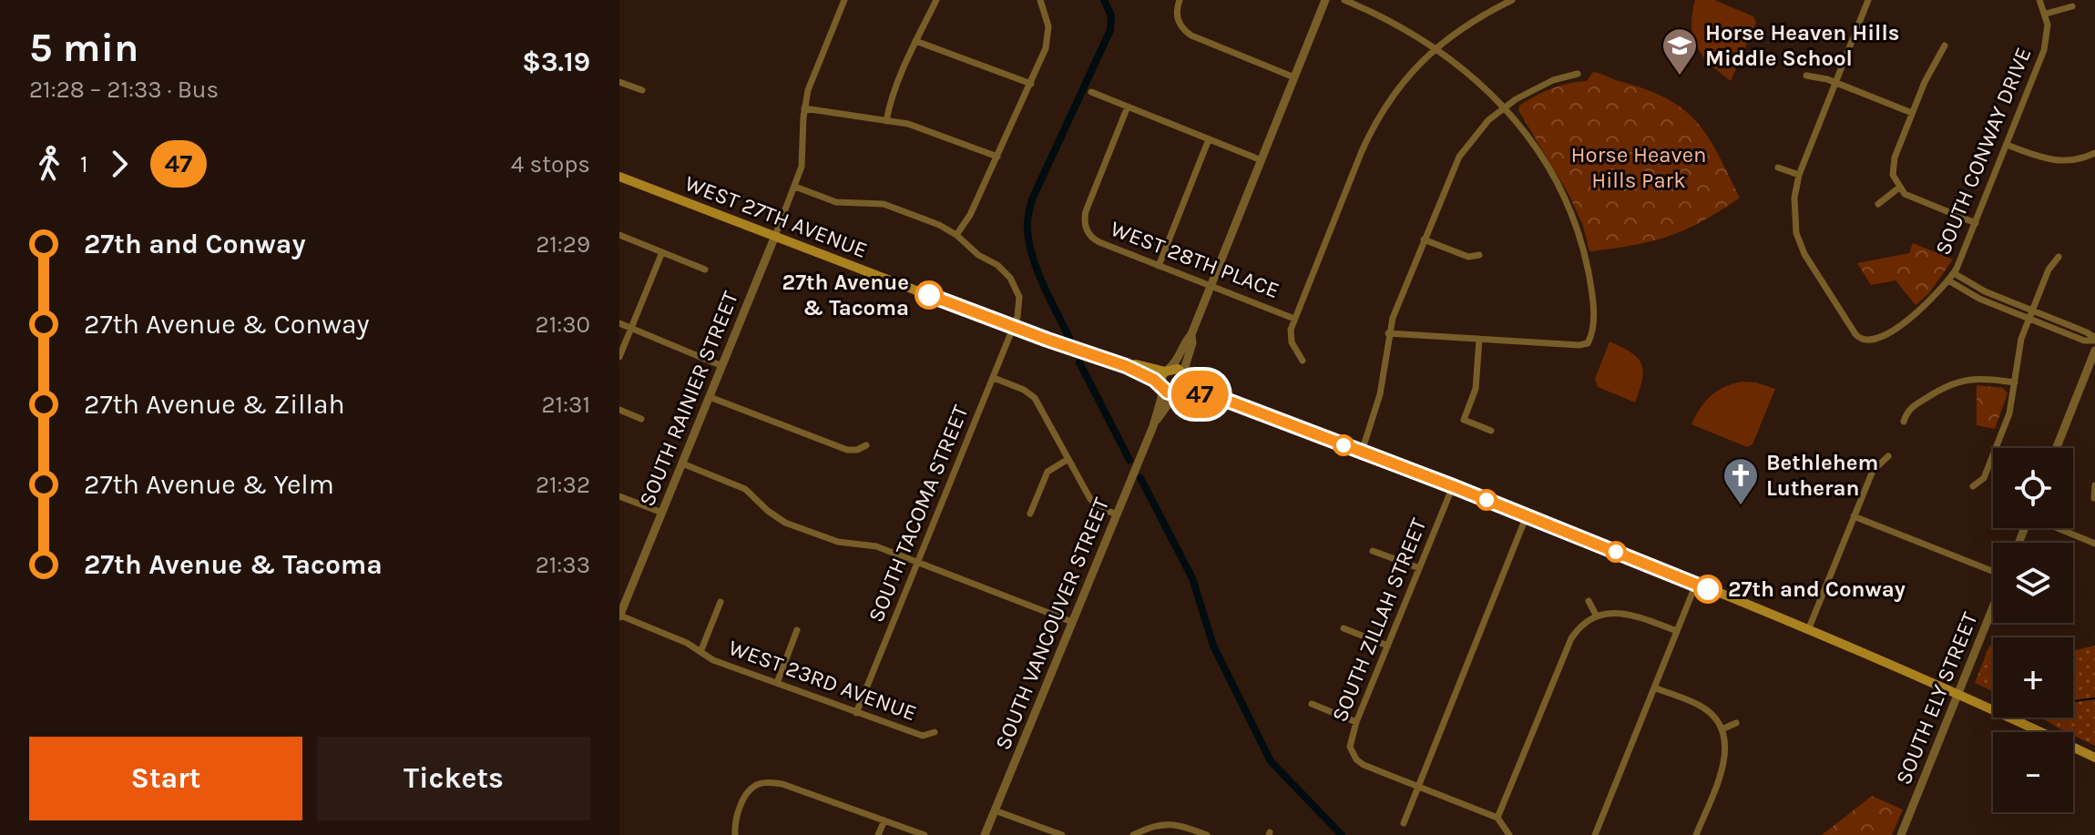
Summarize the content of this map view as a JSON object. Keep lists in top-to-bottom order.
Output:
{
  "streets": {
    "main road": ["WEST 27TH AVENUE"],
    "street": [
      "SOUTH CONWAY DRIVE",
      "WEST 28TH PLACE",
      "SOUTH RAINIER STREET",
      "SOUTH TACOMA STREET",
      "SOUTH ZILLAH STREET",
      "SOUTH VANCOUVER STREET",
      "WEST 23RD AVENUE",
      "SOUTH ELY STREET"
    ]
  },
  "crossings": [
    ["WEST 27TH AVENUE", "SOUTH RAINIER STREET"],
    ["WEST 27TH AVENUE", "SOUTH TACOMA STREET"],
    ["WEST 27TH AVENUE", "SOUTH ZILLAH STREET"],
    ["WEST 27TH AVENUE", "SOUTH VANCOUVER STREET"],
    ["WEST 27TH AVENUE", "SOUTH ELY STREET"],
    ["SOUTH RAINIER STREET", "WEST 23RD AVENUE"],
    ["SOUTH TACOMA STREET", "WEST 23RD AVENUE"]
  ],
  "parks": ["Horse Heaven Hills Park"],
  "places": {
    "school or university": ["Horse Heaven Hills Middle School"],
    "other": ["27th Avenue & Tacoma", "27th and Conway"],
    "church": ["Bethlehem Lutheran"]
  },
  "lines": ["bus line 47"],
  "page": {
    "heading": ["5 min", "21:28 – 21:33 · Bus", "$3.19"],
    "on_map": "47",
    "legs": ["1", "47", "4 stops"],
    "list": [
      {
        "name": "27th and Conway",
        "value": "21:29"
      },
      {
        "name": "27th Avenue & Conway",
        "value": "21:30"
      },
      {
        "name": "27th Avenue & Zillah",
        "value": "21:31"
      },
      {
        "name": "27th Avenue & Yelm",
        "value": "21:32"
      },
      {
        "name": "27th Avenue & Tacoma",
        "value": "21:33"
      }
    ],
    "map_buttons": ["+", "−"],
    "buttons": ["Start", "Tickets"]
  }
}
